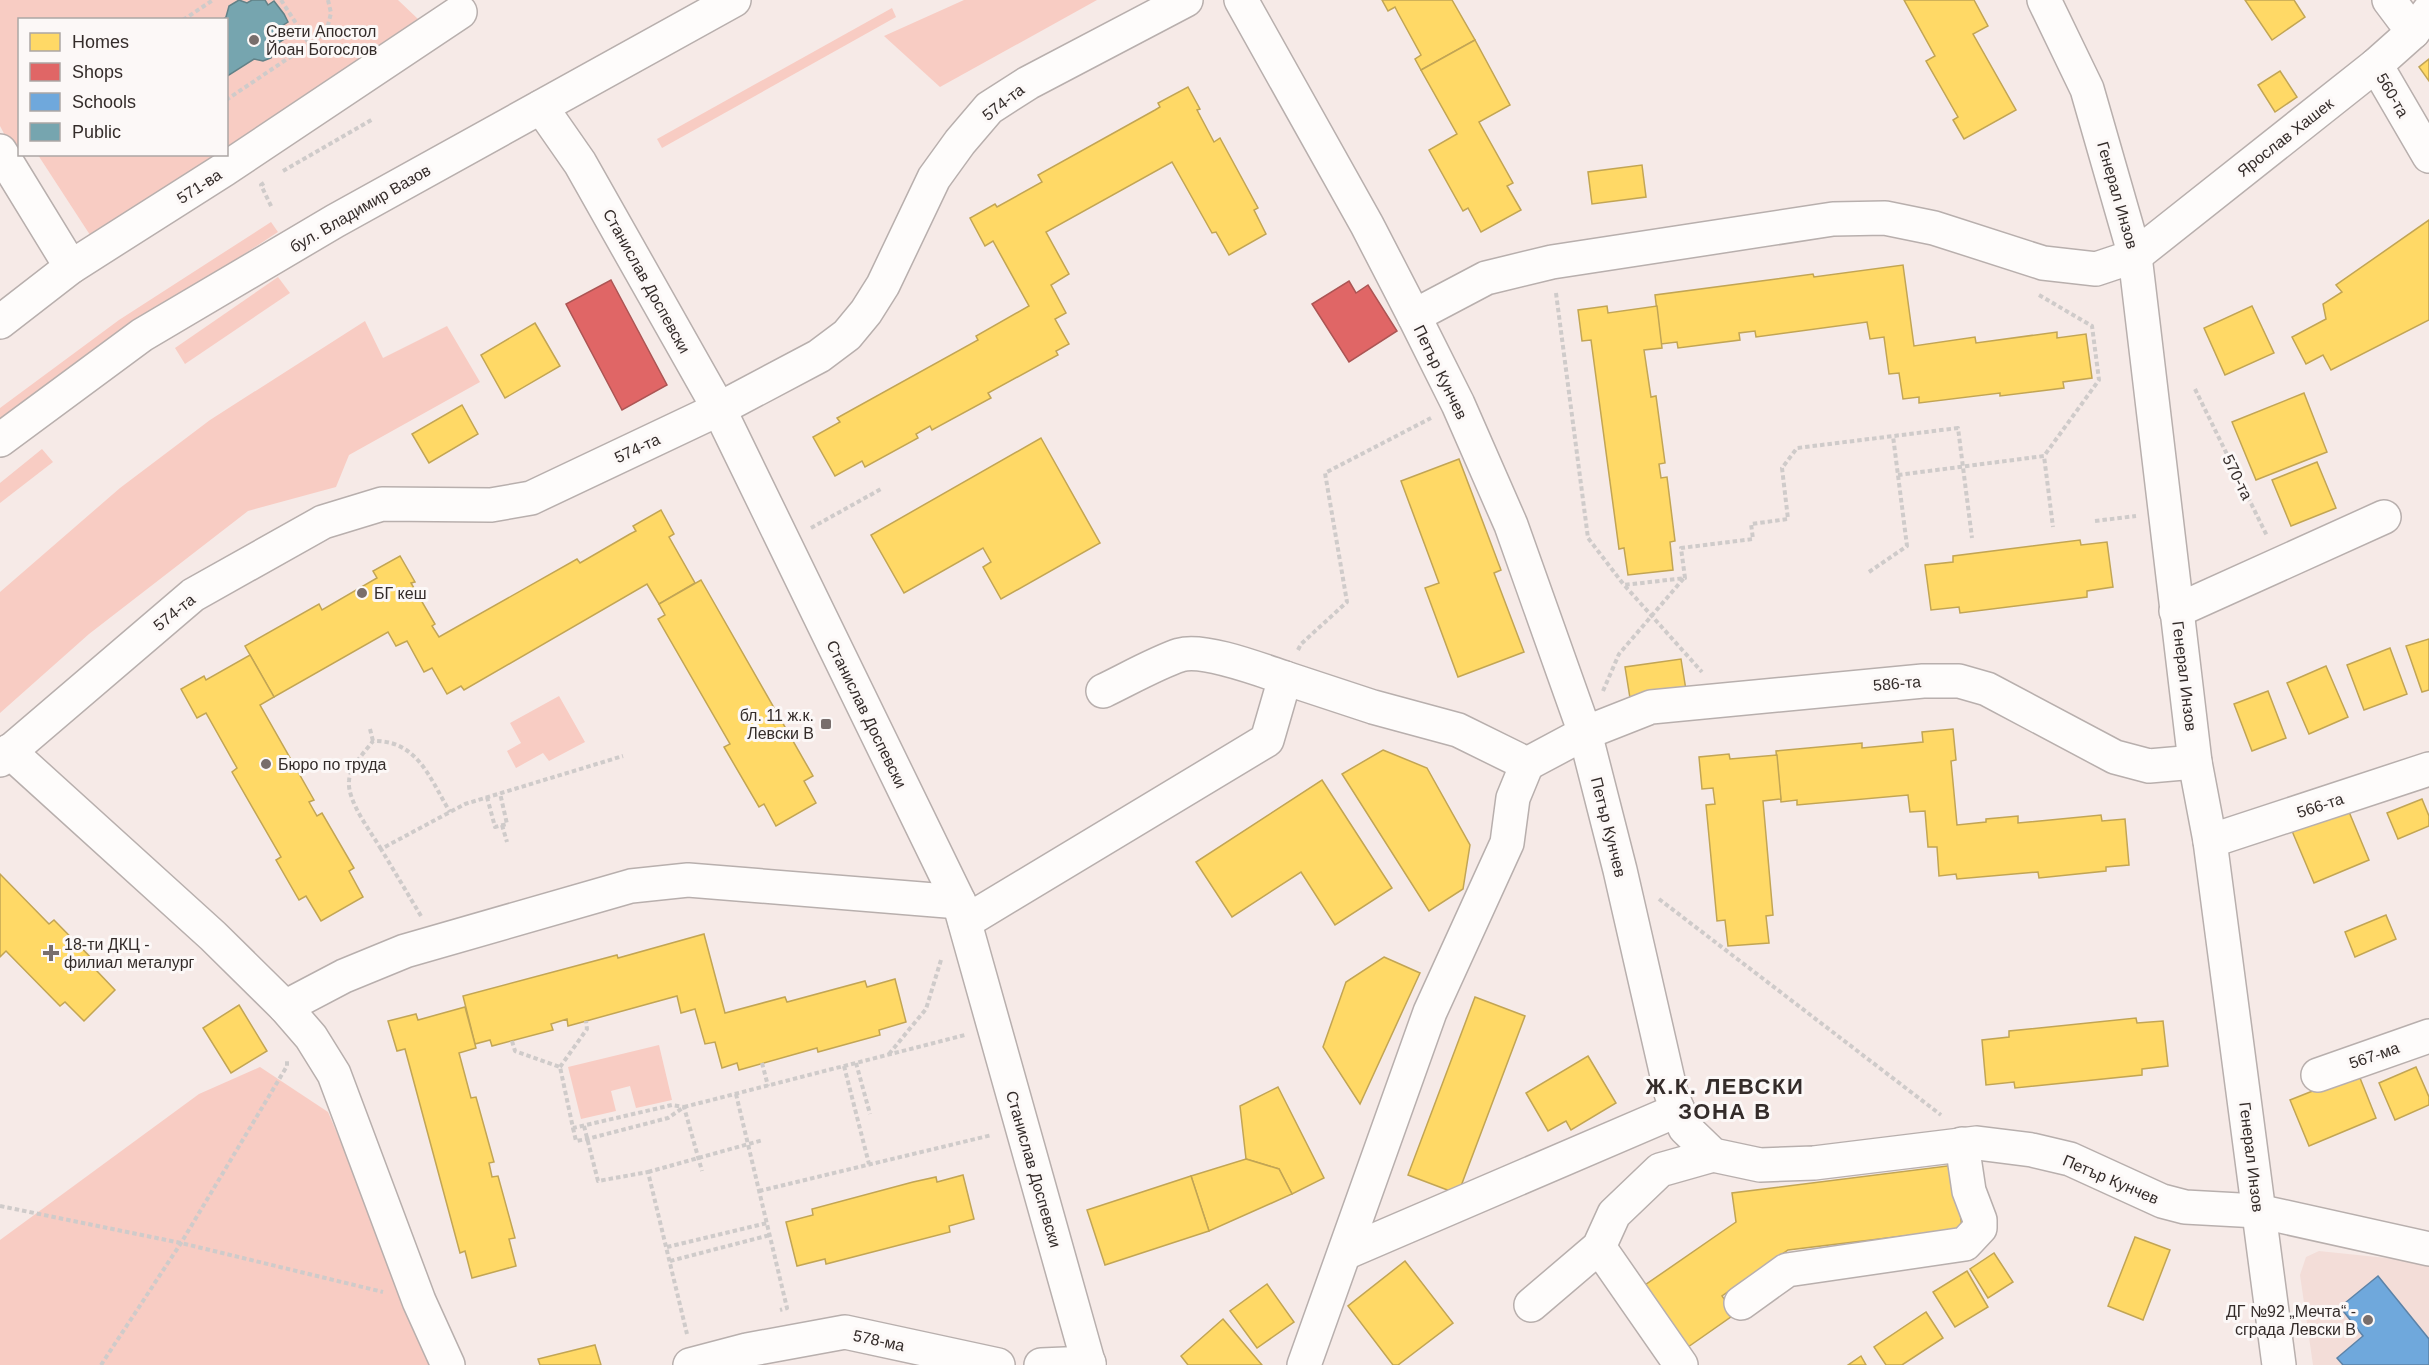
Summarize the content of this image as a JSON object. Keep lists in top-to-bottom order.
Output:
{
  "streets": {
    "street": [
      "560-та",
      "574-та",
      "Ярослав Хашек",
      "571-ва",
      "Генерал Инзов",
      "бул. Владимир Вазов",
      "Станислав Доспевски",
      "Петър Кунчев",
      "586-та",
      "566-та",
      "567-ма",
      "578-ма"
    ],
    "path": ["570-та"]
  },
  "crossings": [
    ["560-та", "Ярослав Хашек"],
    ["574-та", "Станислав Доспевски"],
    ["Ярослав Хашек", "Генерал Инзов"],
    ["Генерал Инзов", "Петър Кунчев"],
    ["Генерал Инзов", "586-та"],
    ["Генерал Инзов", "566-та"],
    ["бул. Владимир Вазов", "Станислав Доспевски"],
    ["Петър Кунчев", "586-та"]
  ],
  "districts": ["Ж.К. ЛЕВСКИ ЗОНА В"],
  "places": {
    "other": [
      "Свети Апостол Йоан Богослов",
      "БГ кеш",
      "Бюро по труда",
      "ДГ №92 „Мечта“ - сграда Левски В"
    ],
    "transit": ["бл. 11 ж.к. Левски В"],
    "health": ["18-ти ДКЦ - филиал металург"]
  },
  "legend": [
    "Homes",
    "Shops",
    "Schools",
    "Public"
  ]
}
